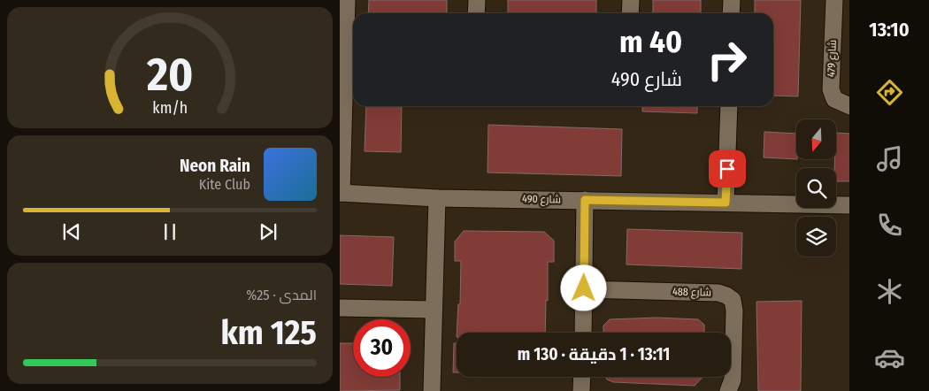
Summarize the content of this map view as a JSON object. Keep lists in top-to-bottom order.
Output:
{
  "streets": {
    "street": ["شارع 479", "شارع 490", "شارع 488"]
  },
  "north": "bottom",
  "page": {
    "tabs": "13:10",
    "turn": ["40 m", "شارع 490"],
    "song": ["Neon Rain", "Kite Club"],
    "tile": ["المدى · 25%", "125 km"],
    "limit": "30",
    "trip": "13:11 · 1 دقيقة · 130 m",
    "gauge": ["20", "km/h"]
  }
}
